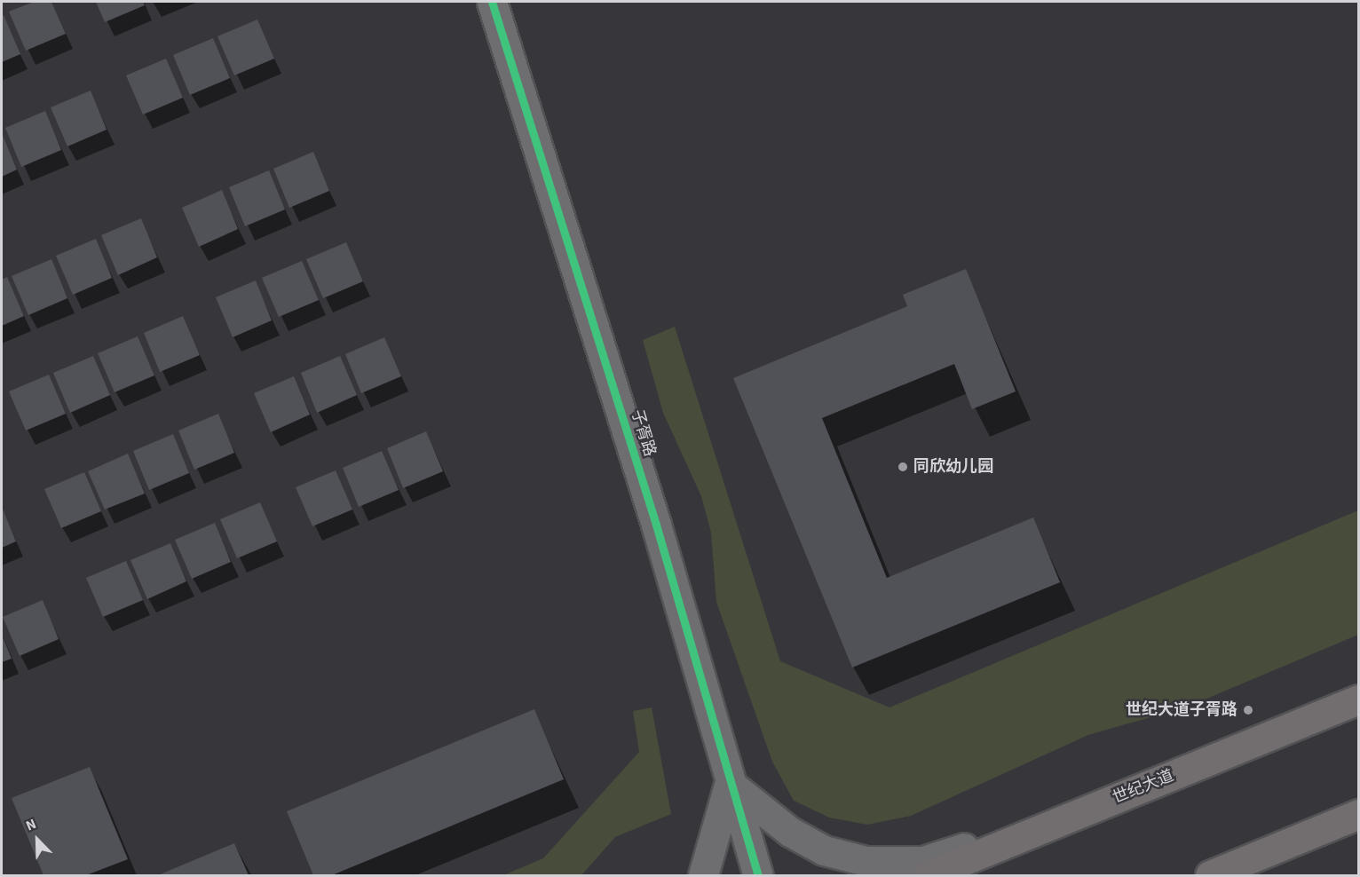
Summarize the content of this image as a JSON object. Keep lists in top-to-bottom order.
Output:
{
  "streets": {
    "main road": ["世纪大道"],
    "street": ["子胥路"]
  },
  "places": ["同欣幼儿园", "世纪大道子胥路"],
  "north": "top left"
}
